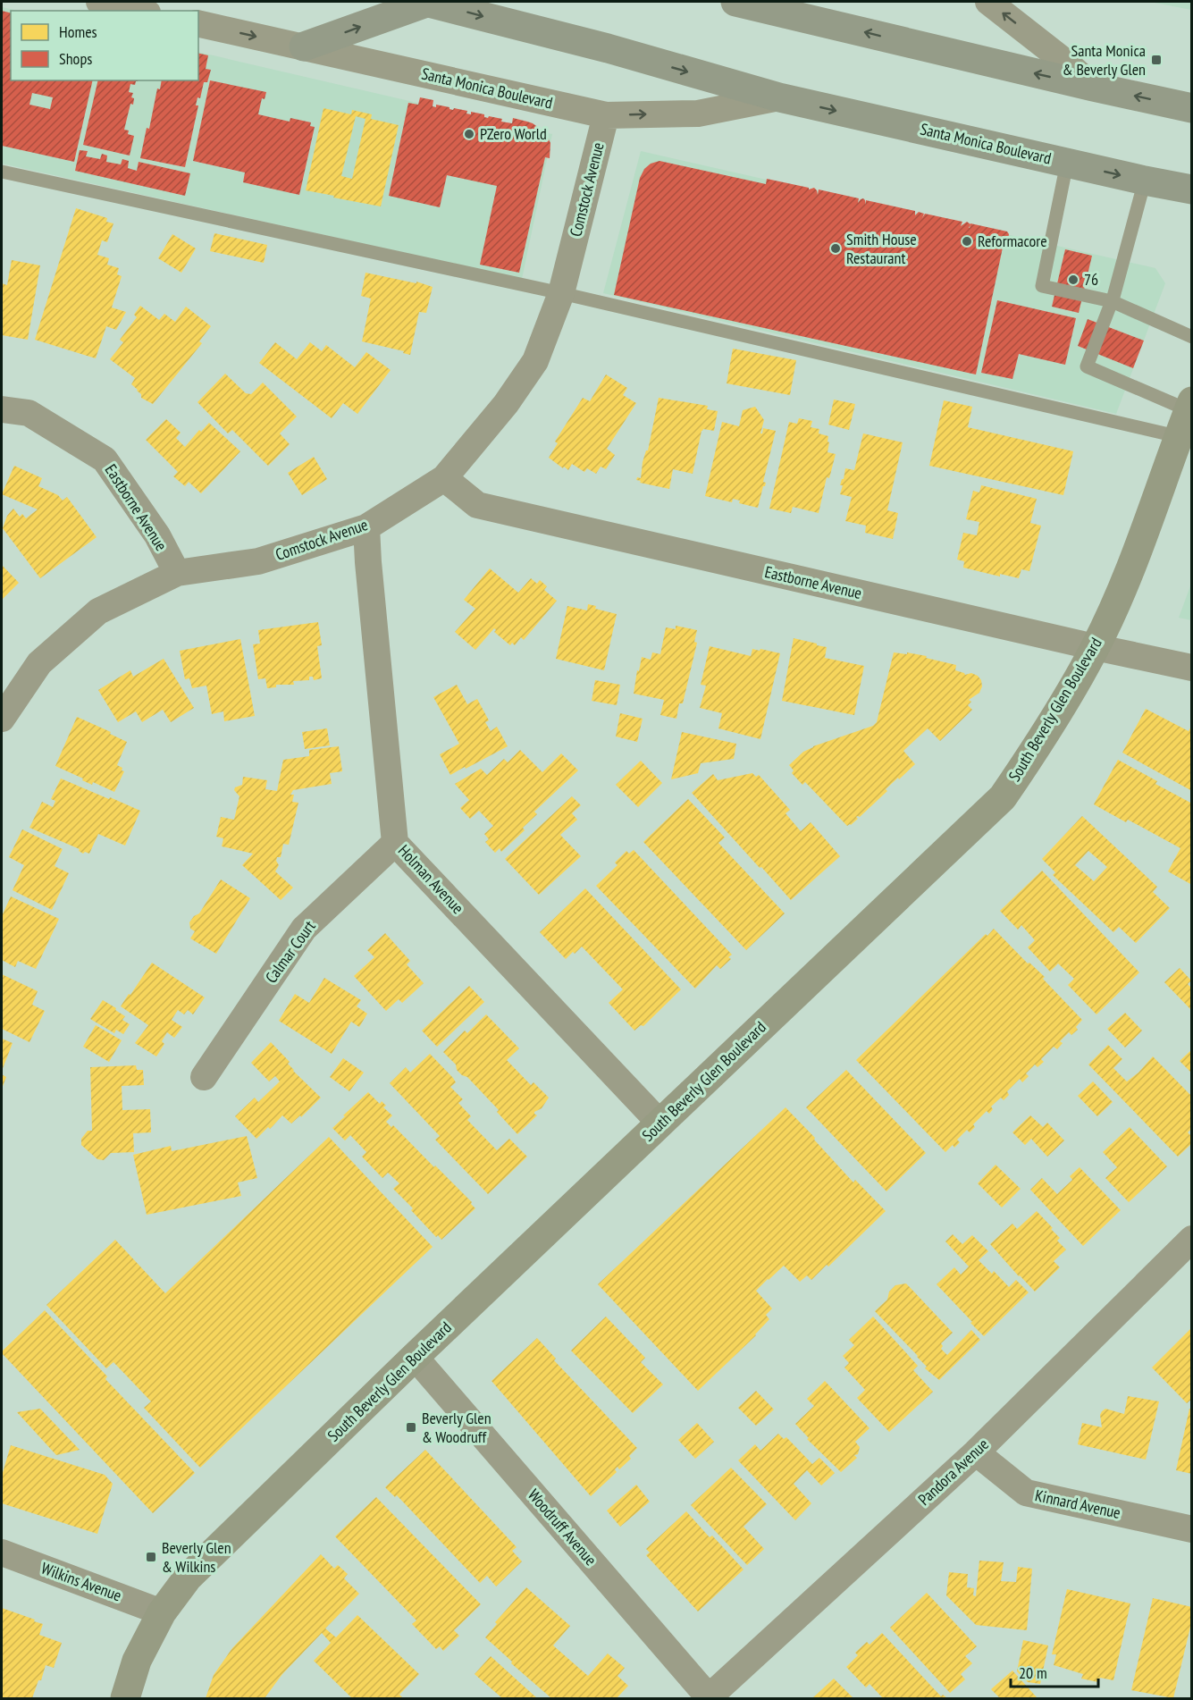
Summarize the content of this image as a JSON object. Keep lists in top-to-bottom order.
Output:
{
  "streets": {
    "main road": ["Santa Monica Boulevard", "South Beverly Glen Boulevard"],
    "street": [
      "Comstock Avenue",
      "Eastborne Avenue",
      "Holman Avenue",
      "Calmar Court",
      "Pandora Avenue",
      "Kinnard Avenue",
      "Woodruff Avenue",
      "Wilkins Avenue"
    ]
  },
  "crossings": [
    ["Santa Monica Boulevard", "Comstock Avenue"],
    ["Comstock Avenue", "Eastborne Avenue"],
    ["Comstock Avenue", "Holman Avenue"],
    ["Eastborne Avenue", "South Beverly Glen Boulevard"],
    ["South Beverly Glen Boulevard", "Holman Avenue"],
    ["South Beverly Glen Boulevard", "Woodruff Avenue"],
    ["South Beverly Glen Boulevard", "Wilkins Avenue"],
    ["Holman Avenue", "Calmar Court"],
    ["Pandora Avenue", "Kinnard Avenue"],
    ["Pandora Avenue", "Woodruff Avenue"]
  ],
  "one_way": ["Santa Monica Boulevard"],
  "places": {
    "transit": ["Santa Monica & Beverly Glen", "Beverly Glen & Woodruff", "Beverly Glen & Wilkins"],
    "other": [
      "PZero World",
      "Reformacore",
      "Smith House Restaurant",
      "76"
    ]
  },
  "legend": ["Homes", "Shops"],
  "scale_bar": "20 m"
}
